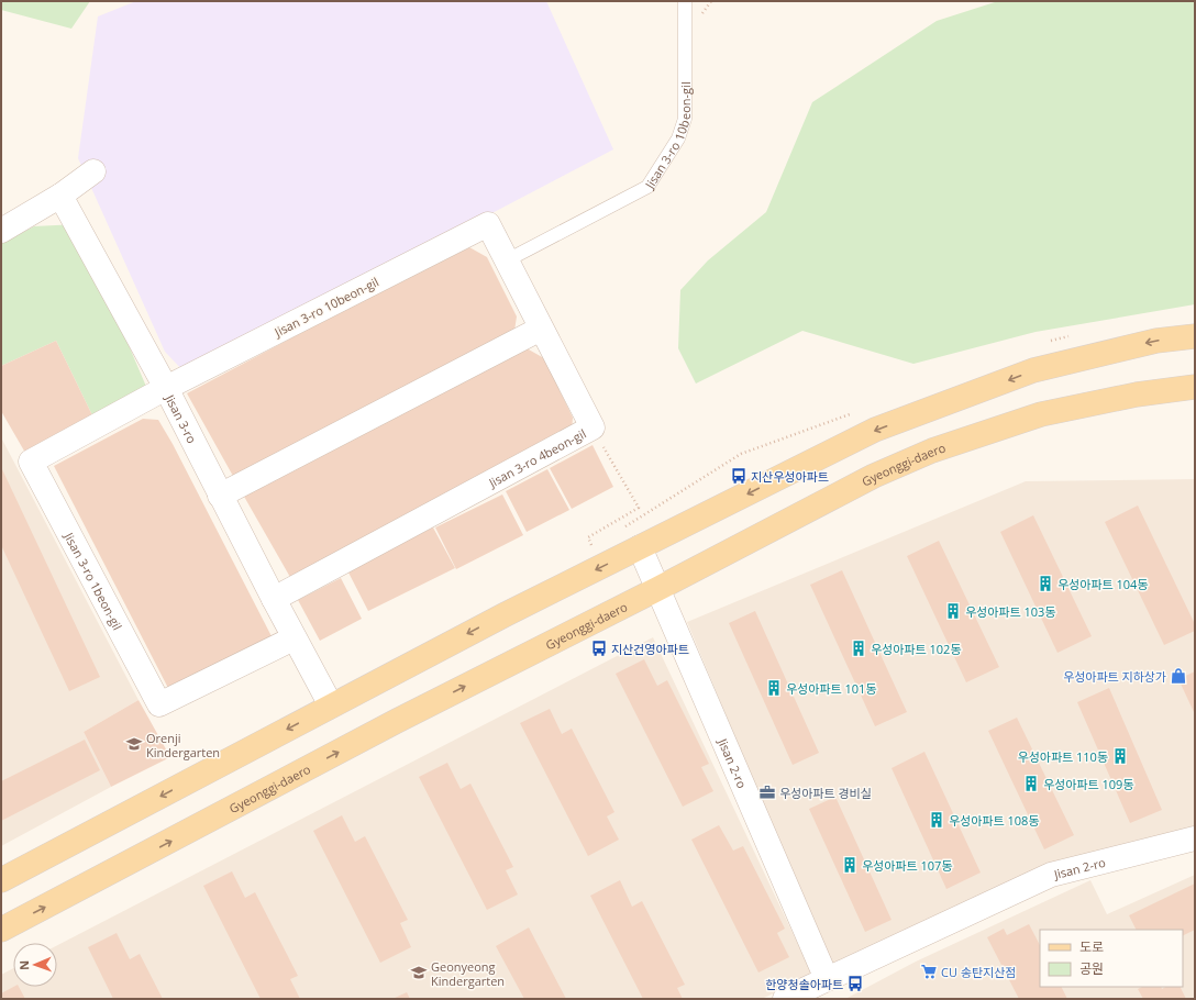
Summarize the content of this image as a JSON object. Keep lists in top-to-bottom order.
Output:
{
  "streets": {
    "main road": ["Gyeonggi-daero"],
    "street": [
      "Jisan 3-ro 10beon-gil",
      "Jisan 3-ro",
      "Jisan 3-ro 4beon-gil",
      "Jisan 3-ro 1beon-gil",
      "Jisan 2-ro"
    ]
  },
  "crossings": [
    ["Jisan 3-ro 10beon-gil", "Jisan 3-ro"],
    ["Jisan 3-ro 10beon-gil", "Jisan 3-ro 4beon-gil"],
    ["Jisan 3-ro 10beon-gil", "Jisan 3-ro 1beon-gil"],
    ["Jisan 3-ro", "Jisan 3-ro 4beon-gil"],
    ["Jisan 3-ro", "Jisan 3-ro 1beon-gil"],
    ["Gyeonggi-daero", "Jisan 2-ro"]
  ],
  "places": {
    "bus stop": ["지산우성아파트", "지산건영아파트", "한양청솔아파트"],
    "building": [
      "우성아파트 104동",
      "우성아파트 103동",
      "우성아파트 102동",
      "우성아파트 101동",
      "우성아파트 110동",
      "우성아파트 109동",
      "우성아파트 108동",
      "우성아파트 107동"
    ],
    "shop": ["우성아파트 지하상가"],
    "school or university": ["Orenji Kindergarten", "Geonyeong Kindergarten"],
    "office": ["우성아파트 경비실"],
    "supermarket": ["CU 송탄지산점"]
  },
  "legend": ["도로", "공원"],
  "north": "left"
}
